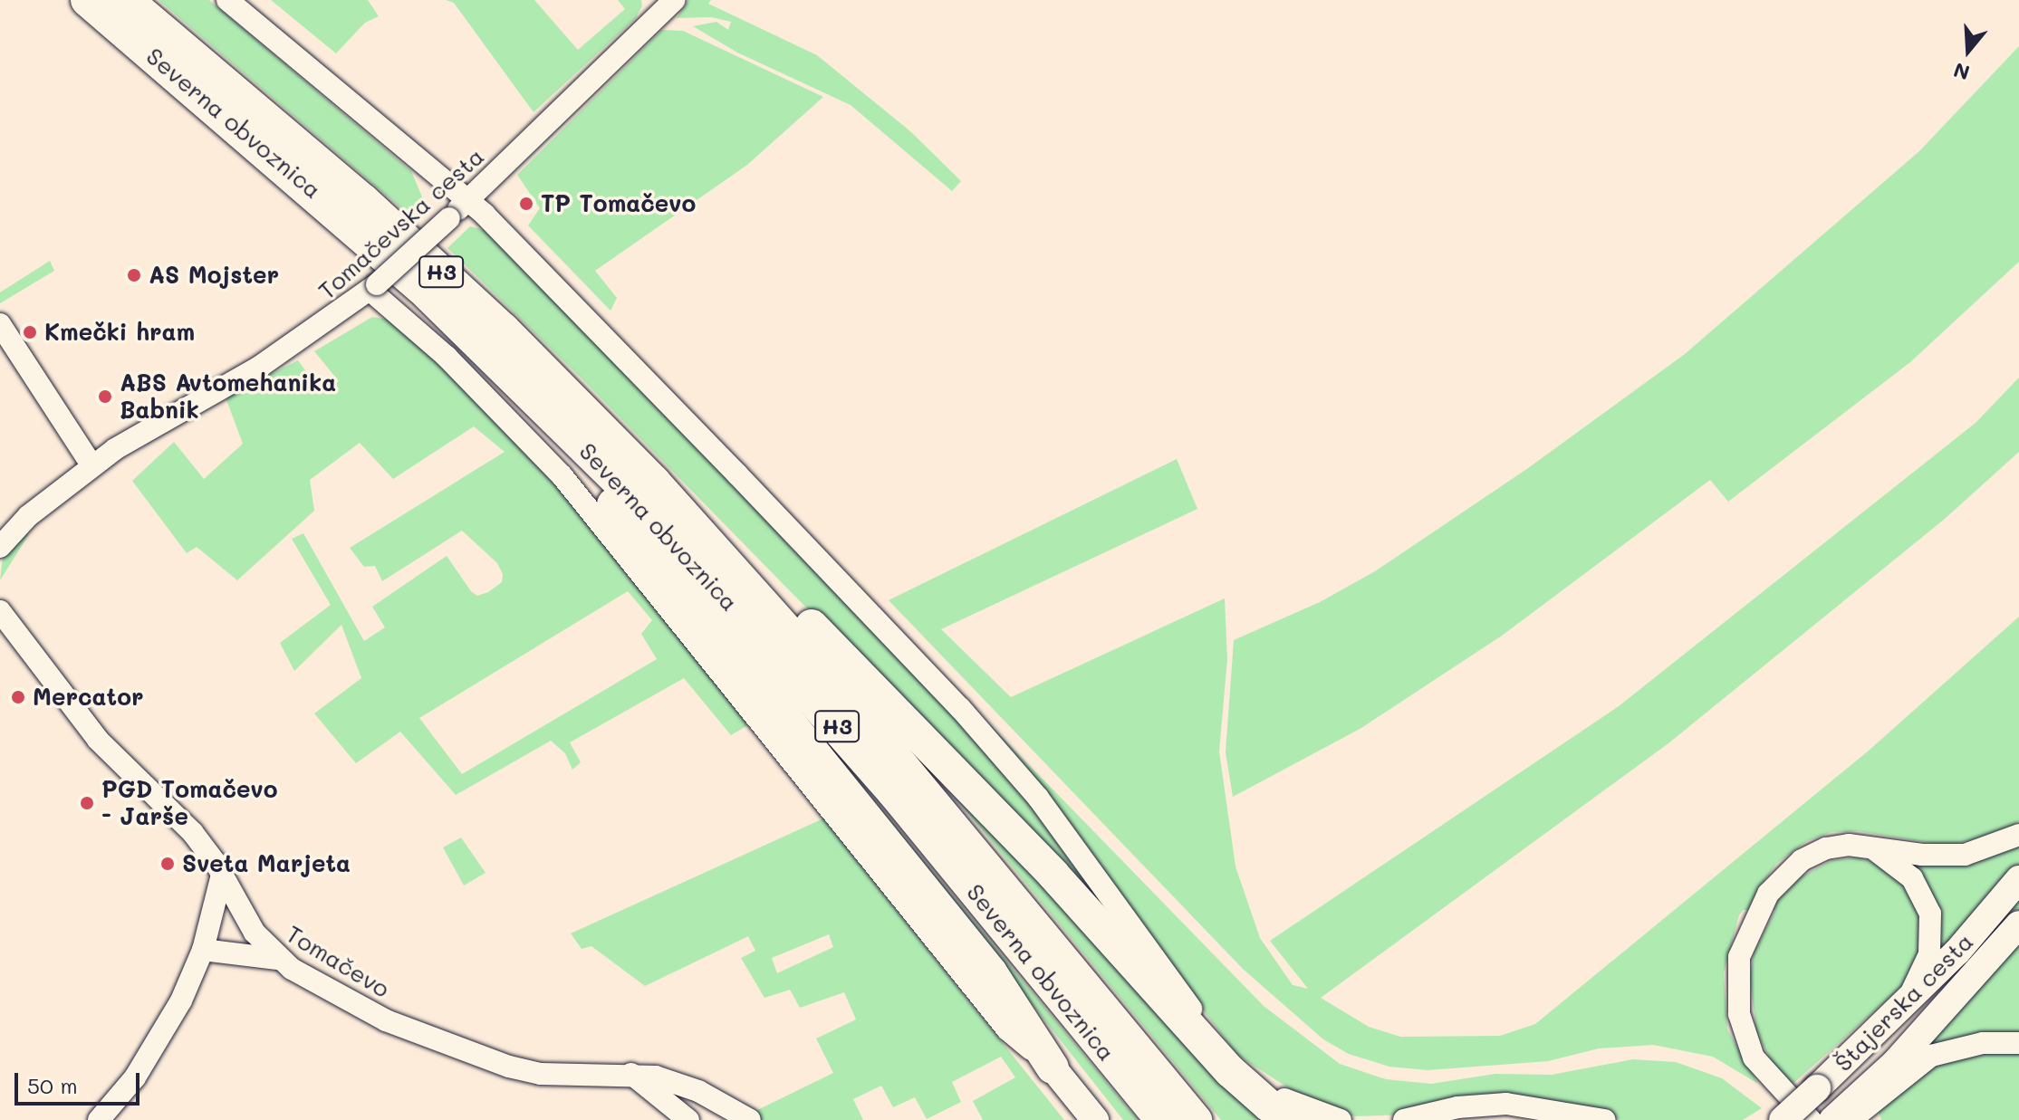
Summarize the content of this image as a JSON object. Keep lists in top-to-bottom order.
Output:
{
  "streets": {
    "highway": ["Severna obvoznica", "H3"],
    "main road": ["Štajerska cesta"],
    "street": ["Tomačevska cesta", "Tomačevo"]
  },
  "places": [
    "TP Tomačevo",
    "AS Mojster",
    "Kmečki hram",
    "ABS Avtomehanika Babnik",
    "Mercator",
    "PGD Tomačevo - Jarše",
    "Sveta Marjeta"
  ],
  "scale_bar": "50 m",
  "north": "bottom"
}
